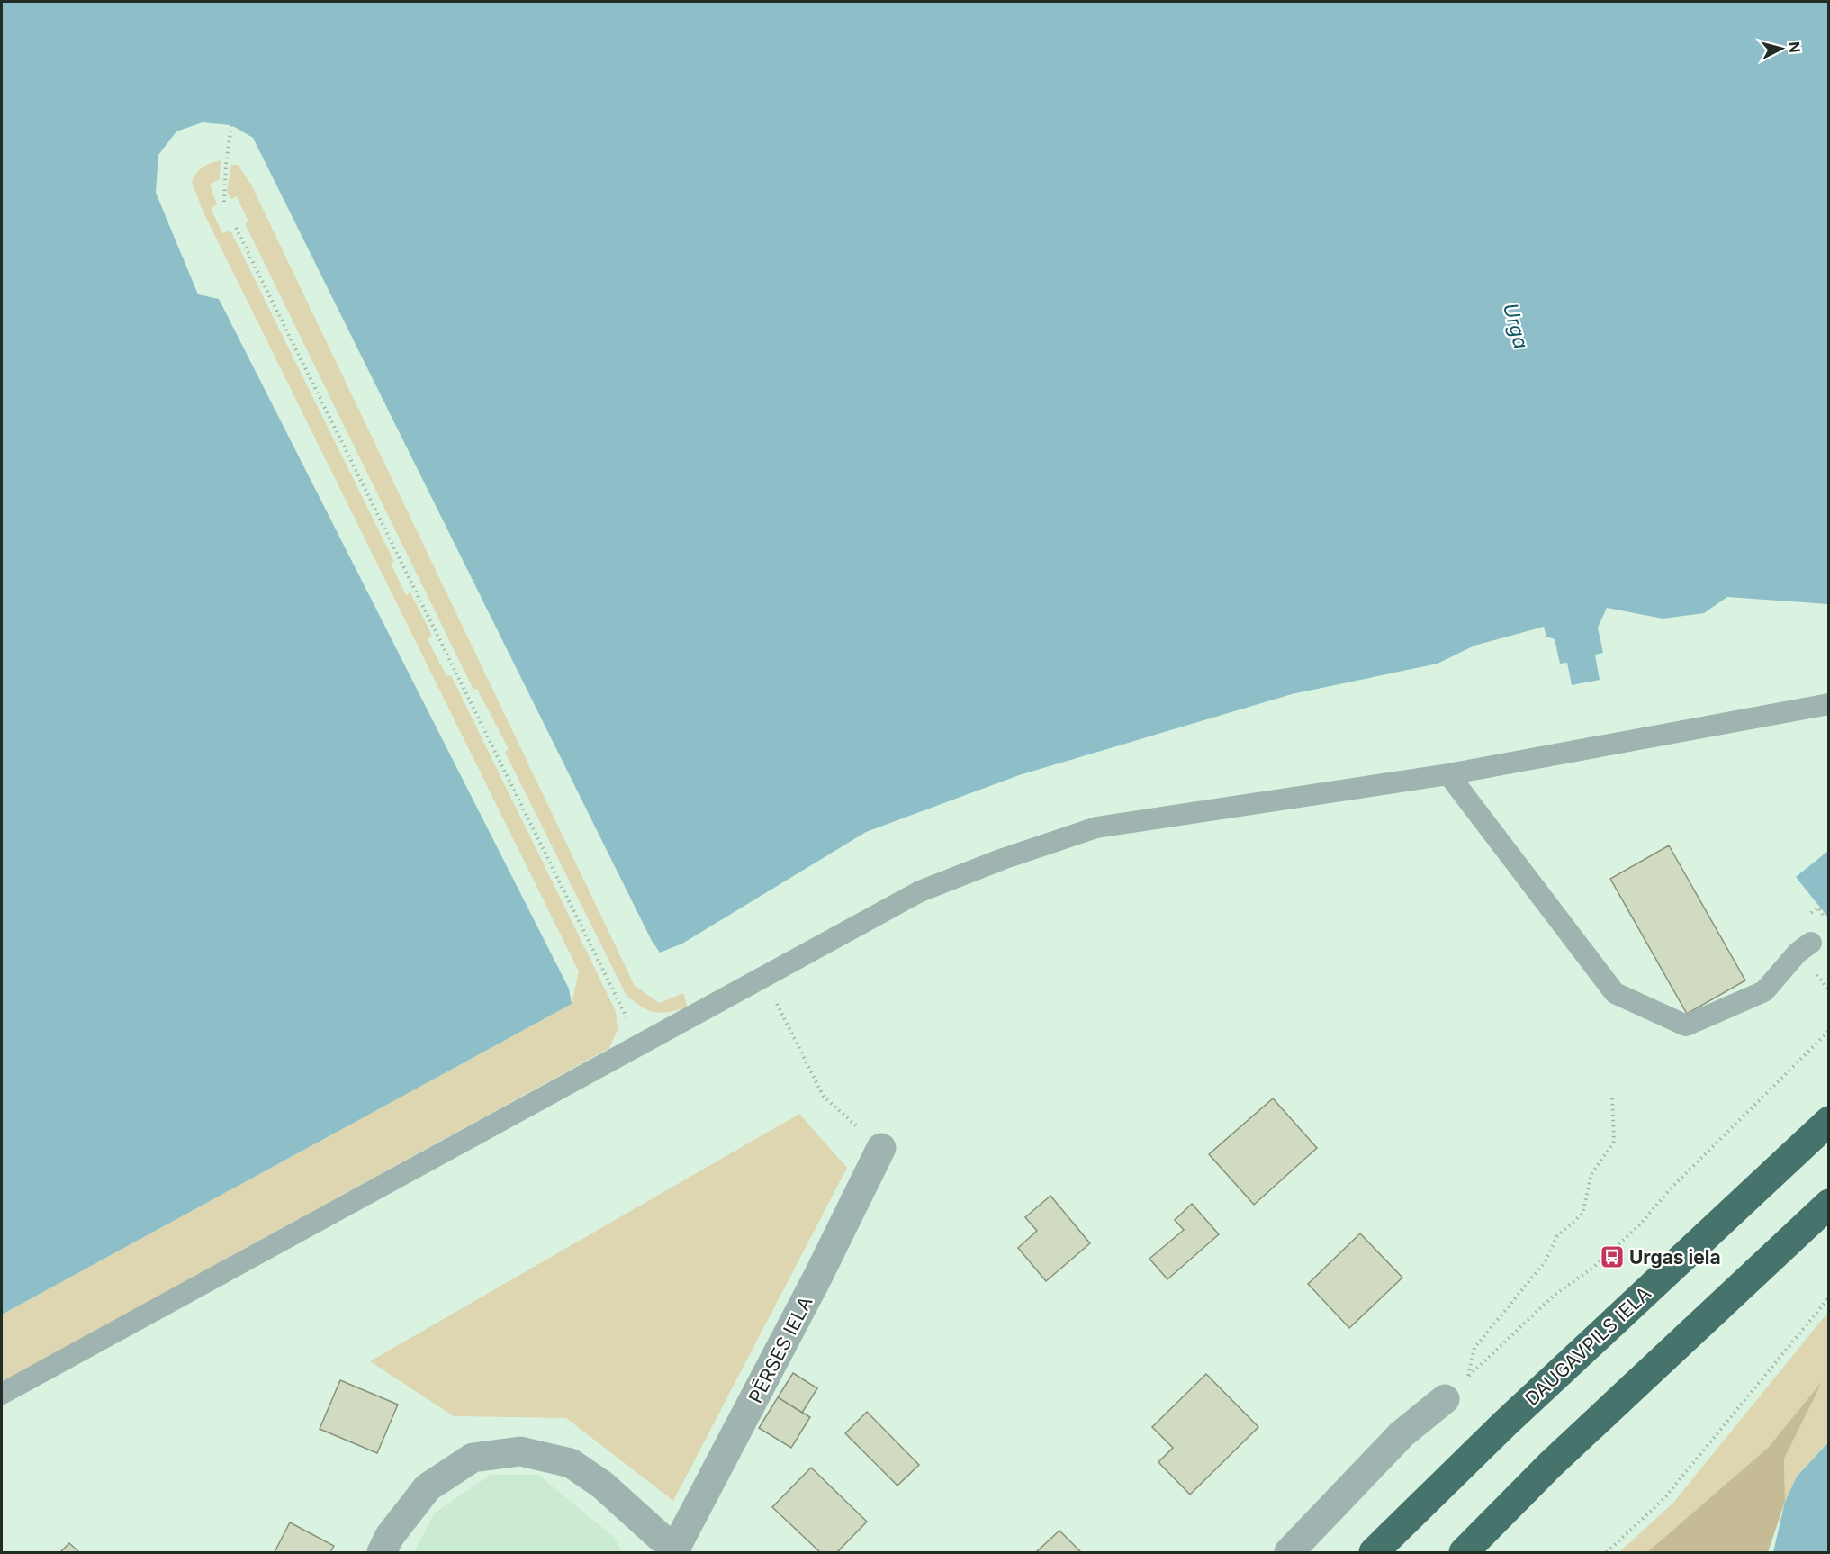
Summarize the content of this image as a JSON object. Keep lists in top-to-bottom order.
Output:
{
  "streets": {
    "highway": ["DAUGAVPILS IELA"],
    "street": ["PĒRSES IELA"]
  },
  "water": ["Urga"],
  "places": {
    "bus stop": ["Urgas iela"]
  },
  "north": "right"
}
